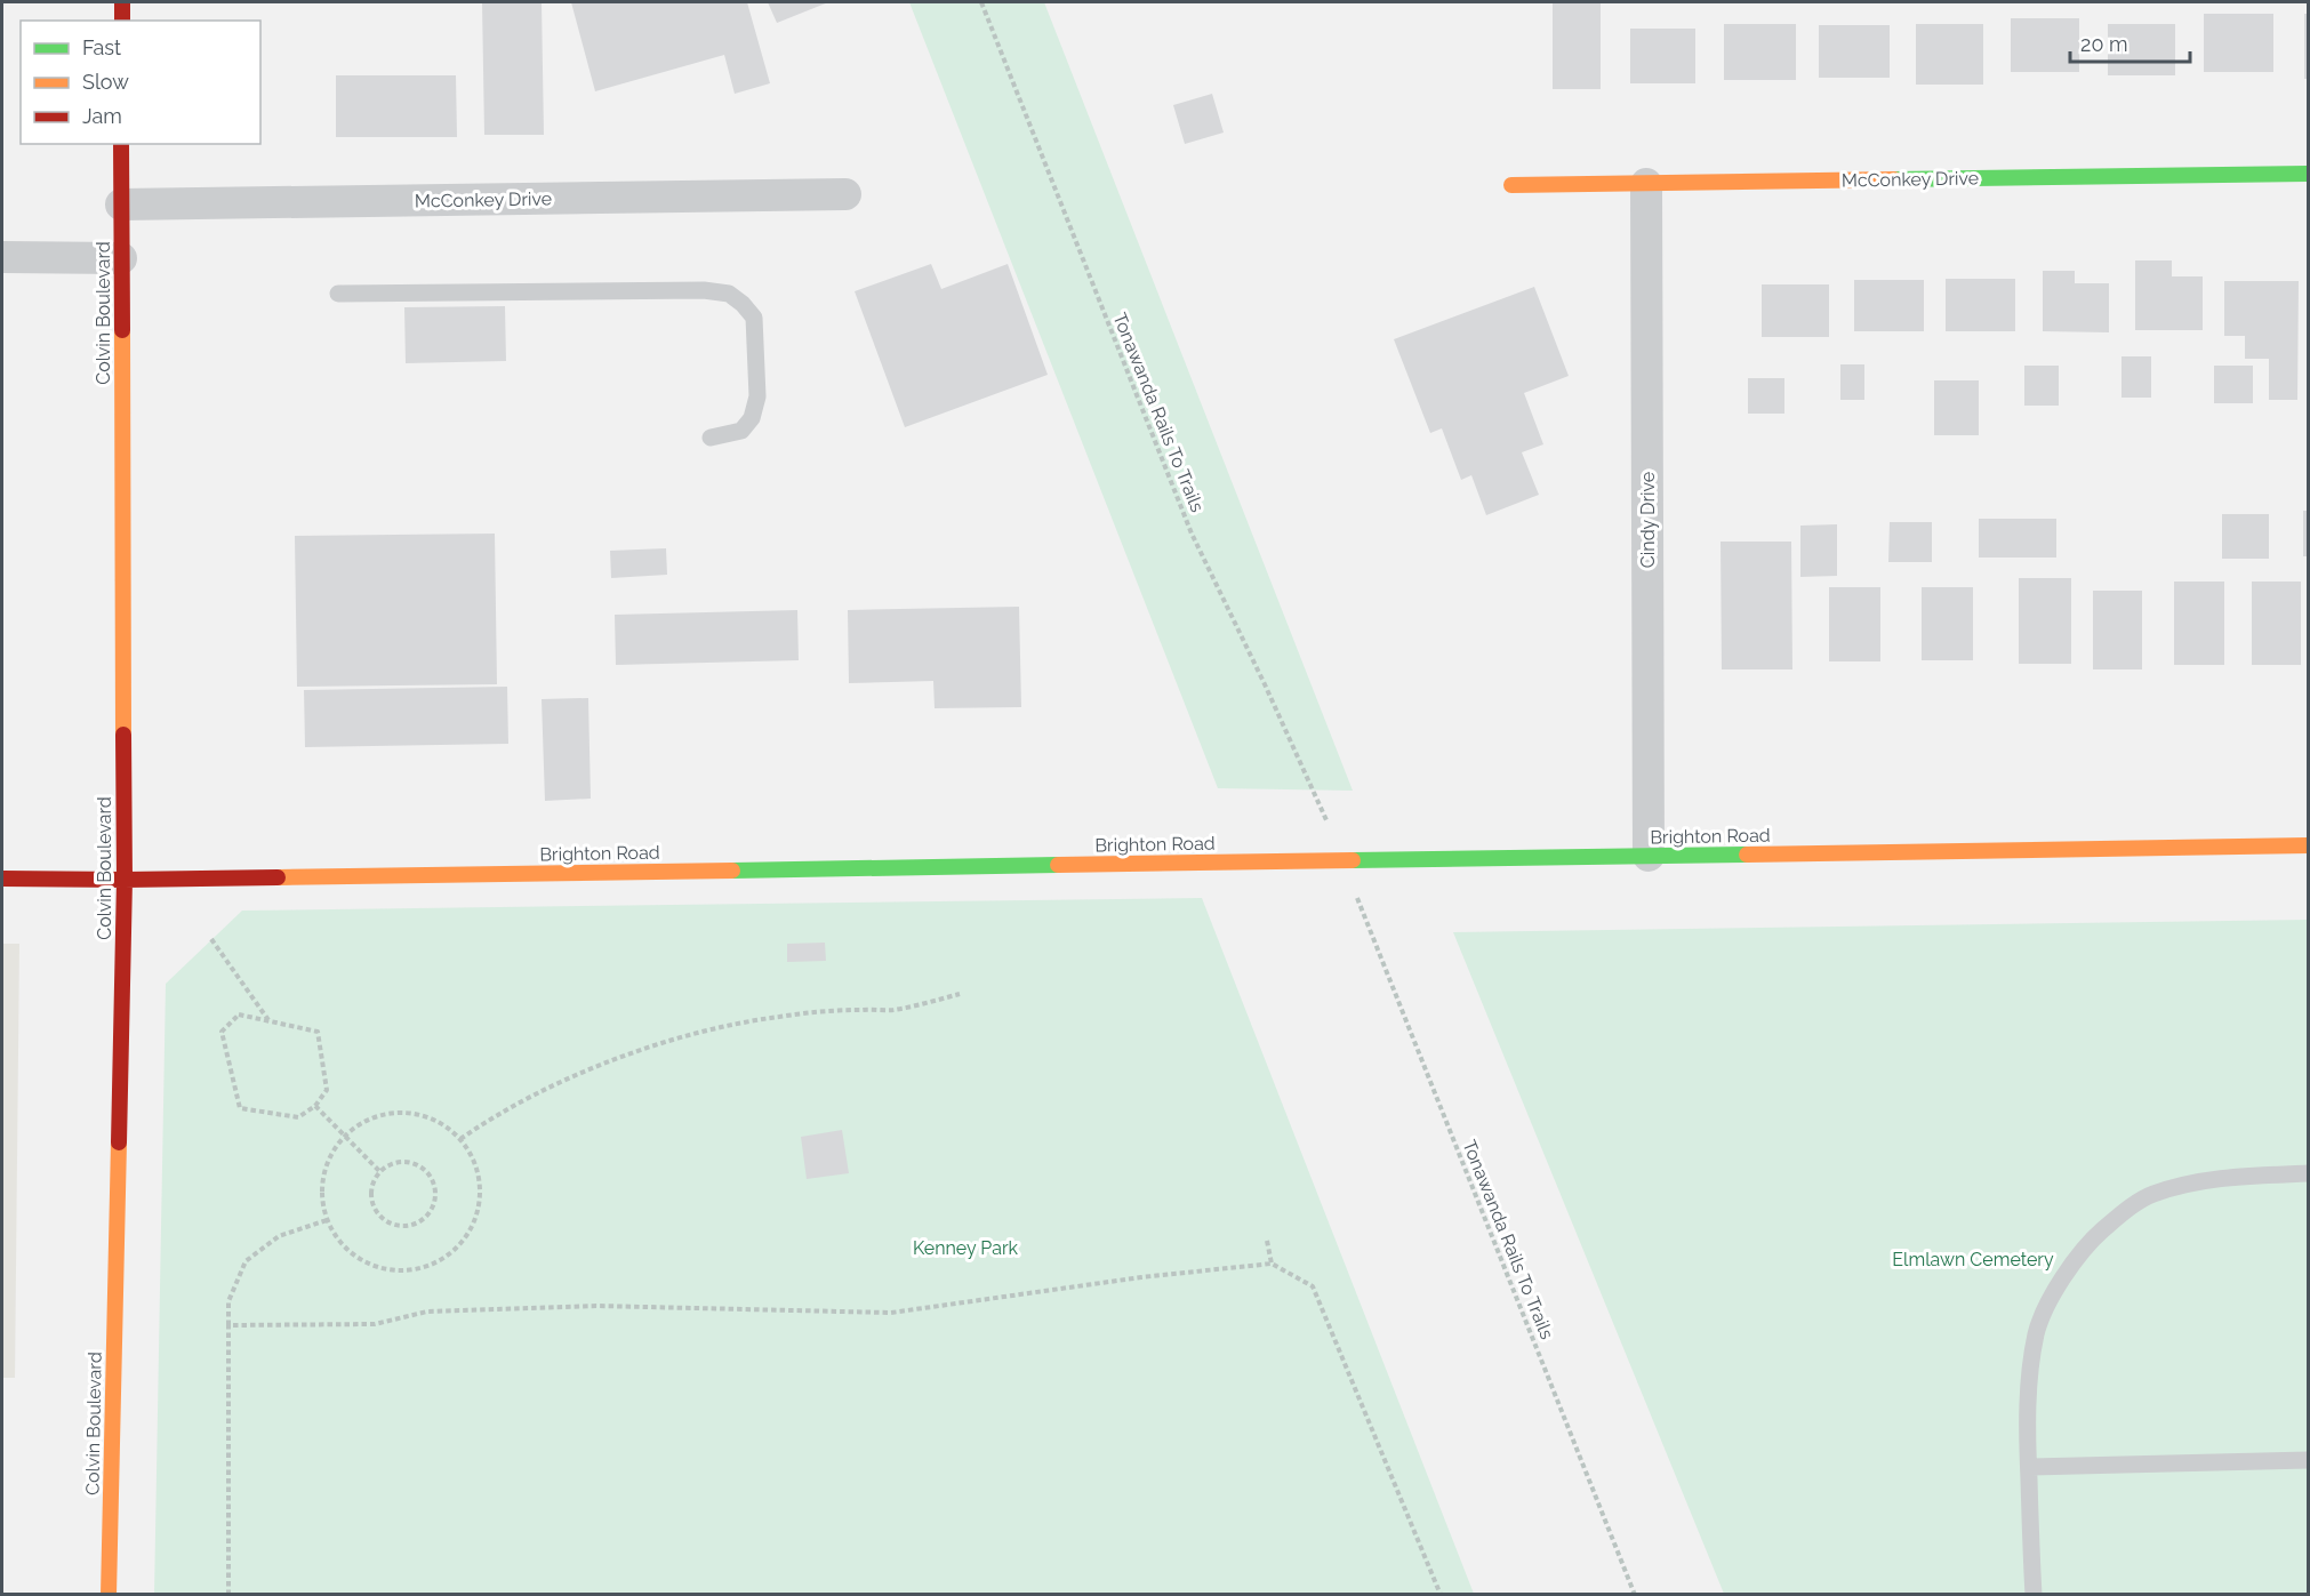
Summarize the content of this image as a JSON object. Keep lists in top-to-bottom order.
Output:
{
  "streets": {
    "street": [
      "McConkey Drive",
      "Colvin Boulevard",
      "Cindy Drive",
      "Brighton Road"
    ],
    "path": ["Tonawanda Rails To Trails"]
  },
  "crossings": [
    ["McConkey Drive", "Colvin Boulevard"],
    ["McConkey Drive", "Cindy Drive"],
    ["Colvin Boulevard", "Brighton Road"],
    ["Cindy Drive", "Brighton Road"]
  ],
  "parks": ["Kenney Park", "Elmlawn Cemetery"],
  "legend": ["Fast", "Slow", "Jam"],
  "scale_bar": "20 m"
}
